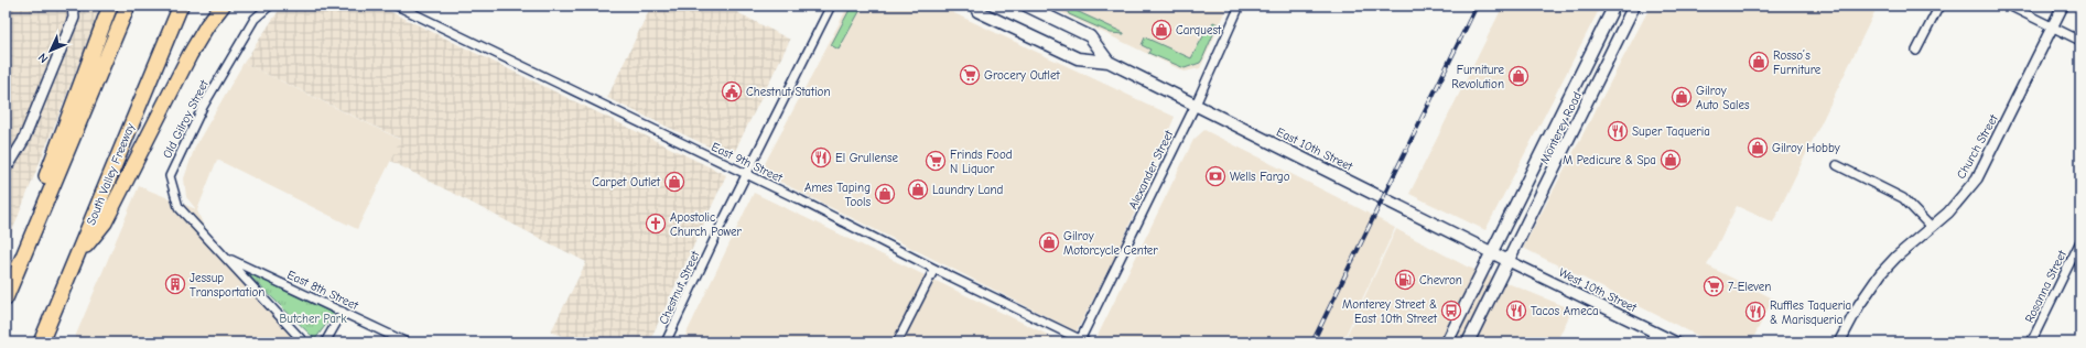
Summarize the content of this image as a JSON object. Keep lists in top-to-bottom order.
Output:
{
  "streets": {
    "highway": ["South Valley Freeway"],
    "main road": ["Monterey Road", "East 10th Street"],
    "street": [
      "Old Gilroy Street",
      "Church Street",
      "East 9th Street",
      "Alexander Street",
      "Rosanna Street",
      "Chestnut Street",
      "East 8th Street",
      "West 10th Street"
    ]
  },
  "crossings": [
    ["Old Gilroy Street", "East 8th Street"],
    ["Monterey Road", "East 10th Street"],
    ["Monterey Road", "West 10th Street"],
    ["East 10th Street", "Alexander Street"],
    ["East 10th Street", "West 10th Street"],
    ["East 9th Street", "Alexander Street"],
    ["East 9th Street", "Chestnut Street"]
  ],
  "parks": ["Butcher Park"],
  "places": {
    "shop": [
      "Carquest",
      "Rosso’s Furniture",
      "Furniture Revolution",
      "Gilroy Auto Sales",
      "Gilroy Hobby",
      "M Pedicure & Spa",
      "Carpet Outlet",
      "Laundry Land",
      "Ames Taping Tools",
      "Gilroy Motorcycle Center"
    ],
    "supermarket": ["Grocery Outlet", "Frinds Food N Liquor", "7-Eleven"],
    "public building": ["Chestnut Station"],
    "restaurant": [
      "Super Taqueria",
      "El Grullense",
      "Tacos Ameca",
      "Ruffles Taqueria & Marisqueria"
    ],
    "bank": ["Wells Fargo"],
    "church": ["Apostolic Church Power"],
    "fuel station": ["Chevron"],
    "building": ["Jessup Transportation"],
    "bus stop": ["Monterey Street & East 10th Street"]
  },
  "north": "bottom left"
}
